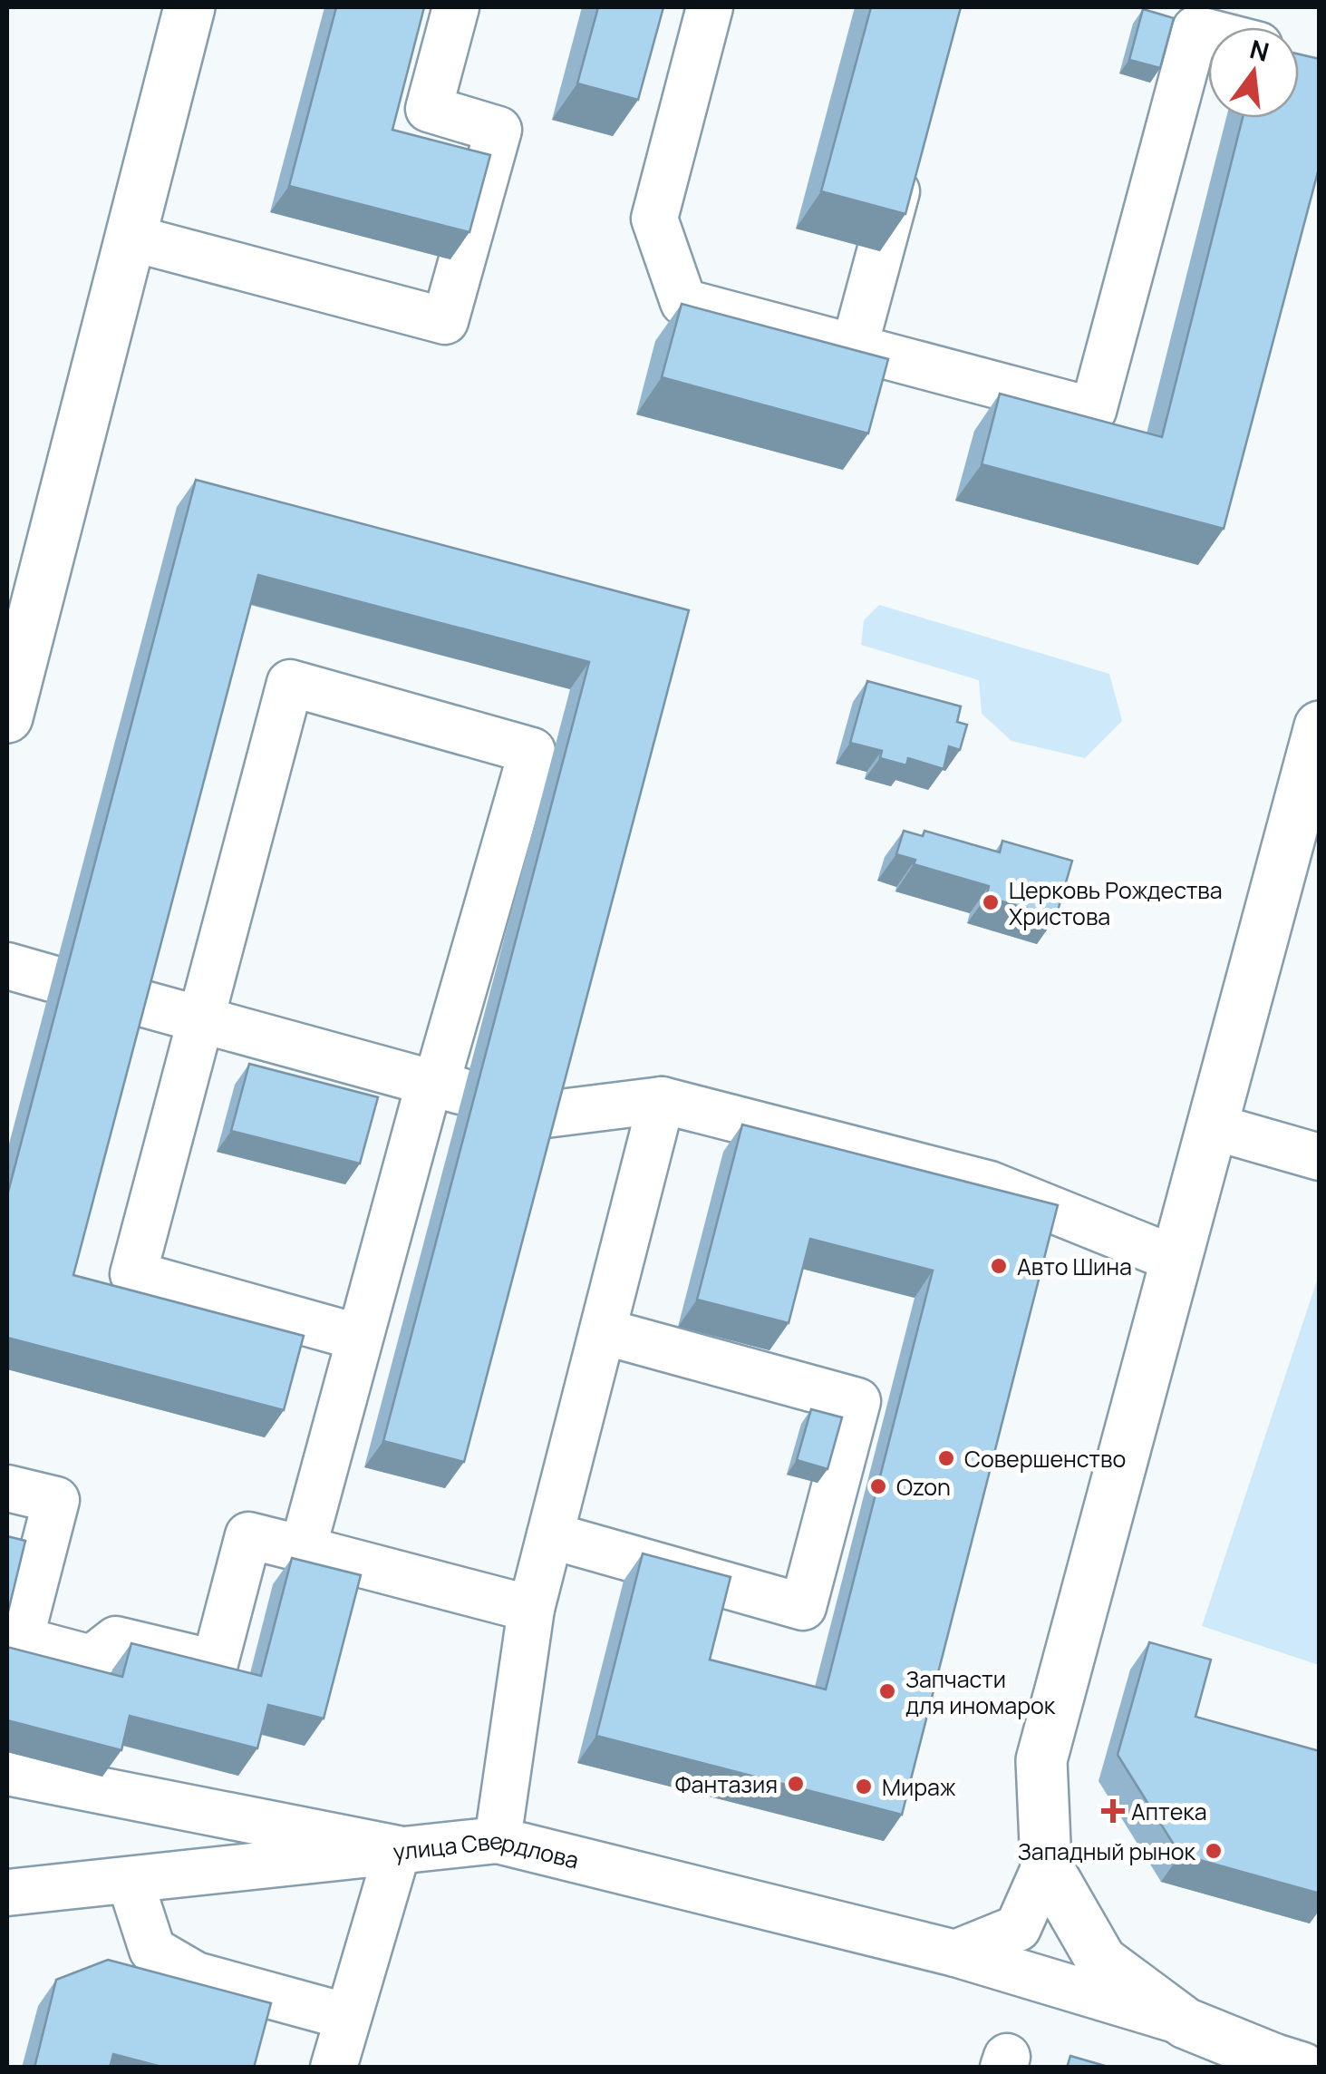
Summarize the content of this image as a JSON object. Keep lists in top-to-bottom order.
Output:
{
  "streets": {
    "street": ["улица Свердлова"]
  },
  "places": {
    "other": [
      "Церковь Рождества Христова",
      "Авто Шина",
      "Совершенство",
      "Ozon",
      "Запчасти для иномарок",
      "Фантазия",
      "Мираж",
      "Западный рынок"
    ],
    "health": ["Аптека"]
  },
  "north": "top"
}
